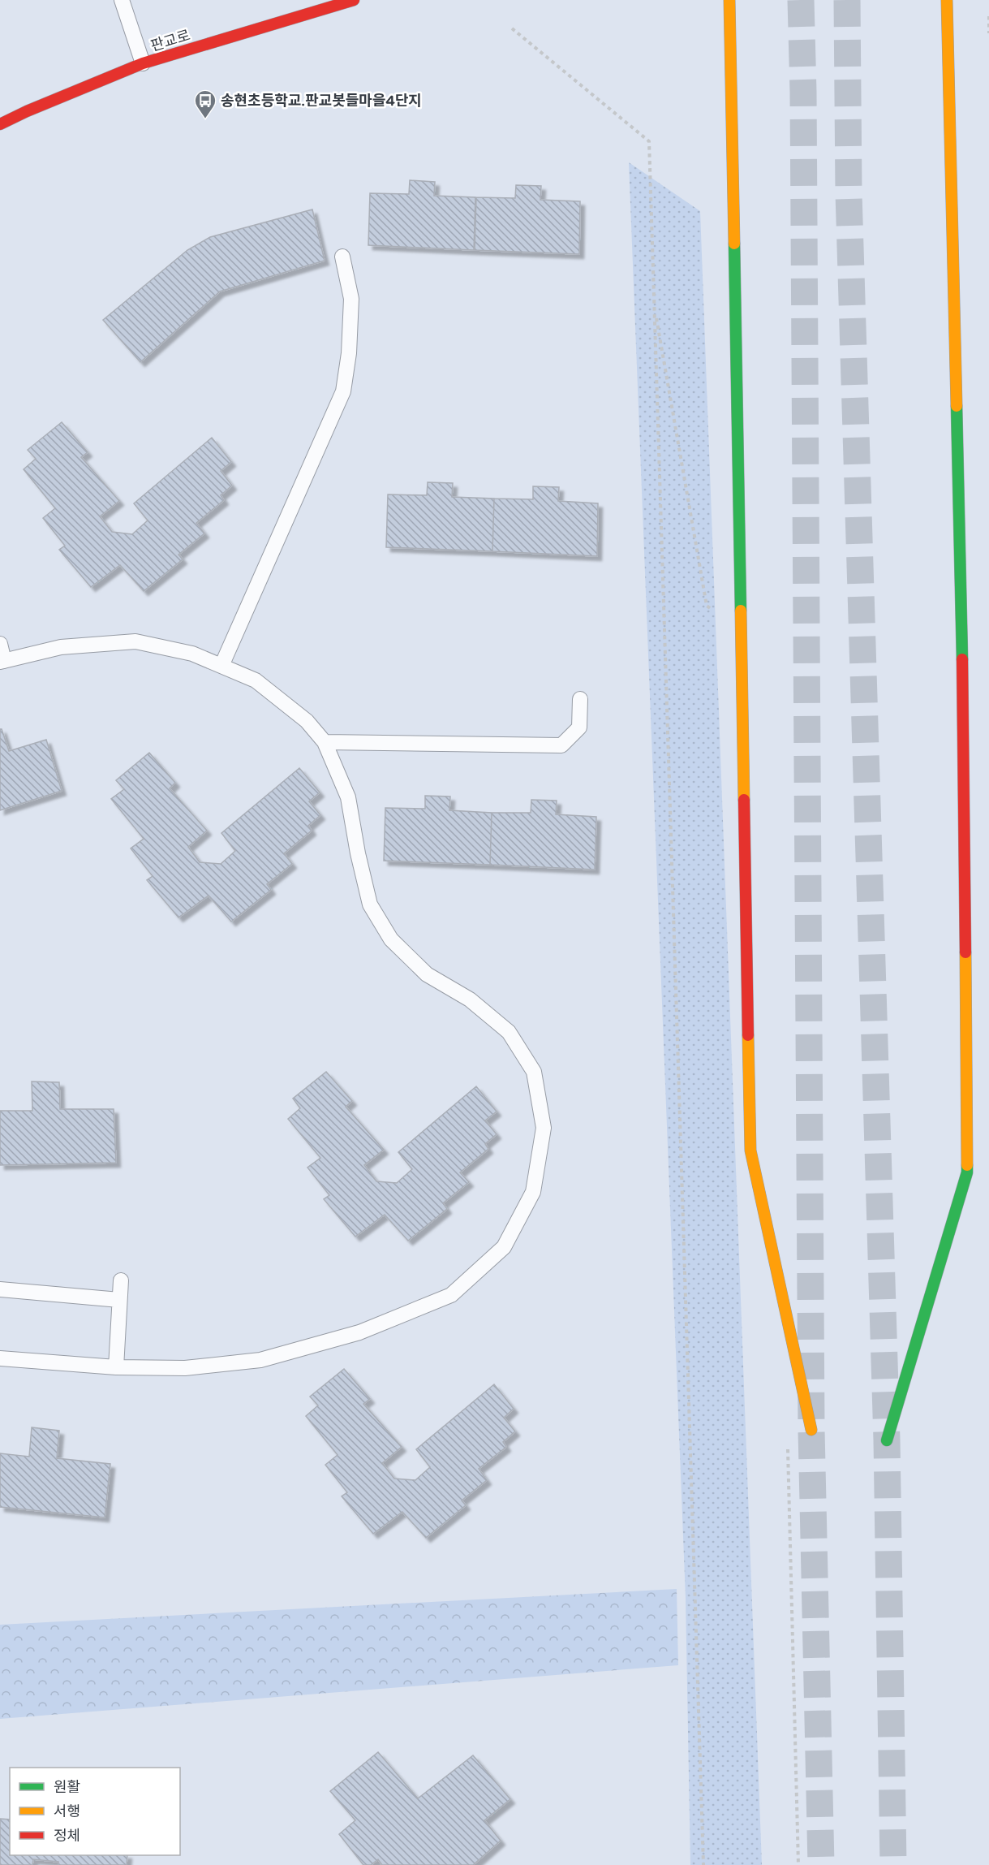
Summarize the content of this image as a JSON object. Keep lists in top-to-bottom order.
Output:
{
  "streets": {
    "main road": ["판교로"]
  },
  "places": {
    "bus stop": ["송현초등학교.판교봇들마을4단지"]
  },
  "legend": ["원활", "서행", "정체"]
}
